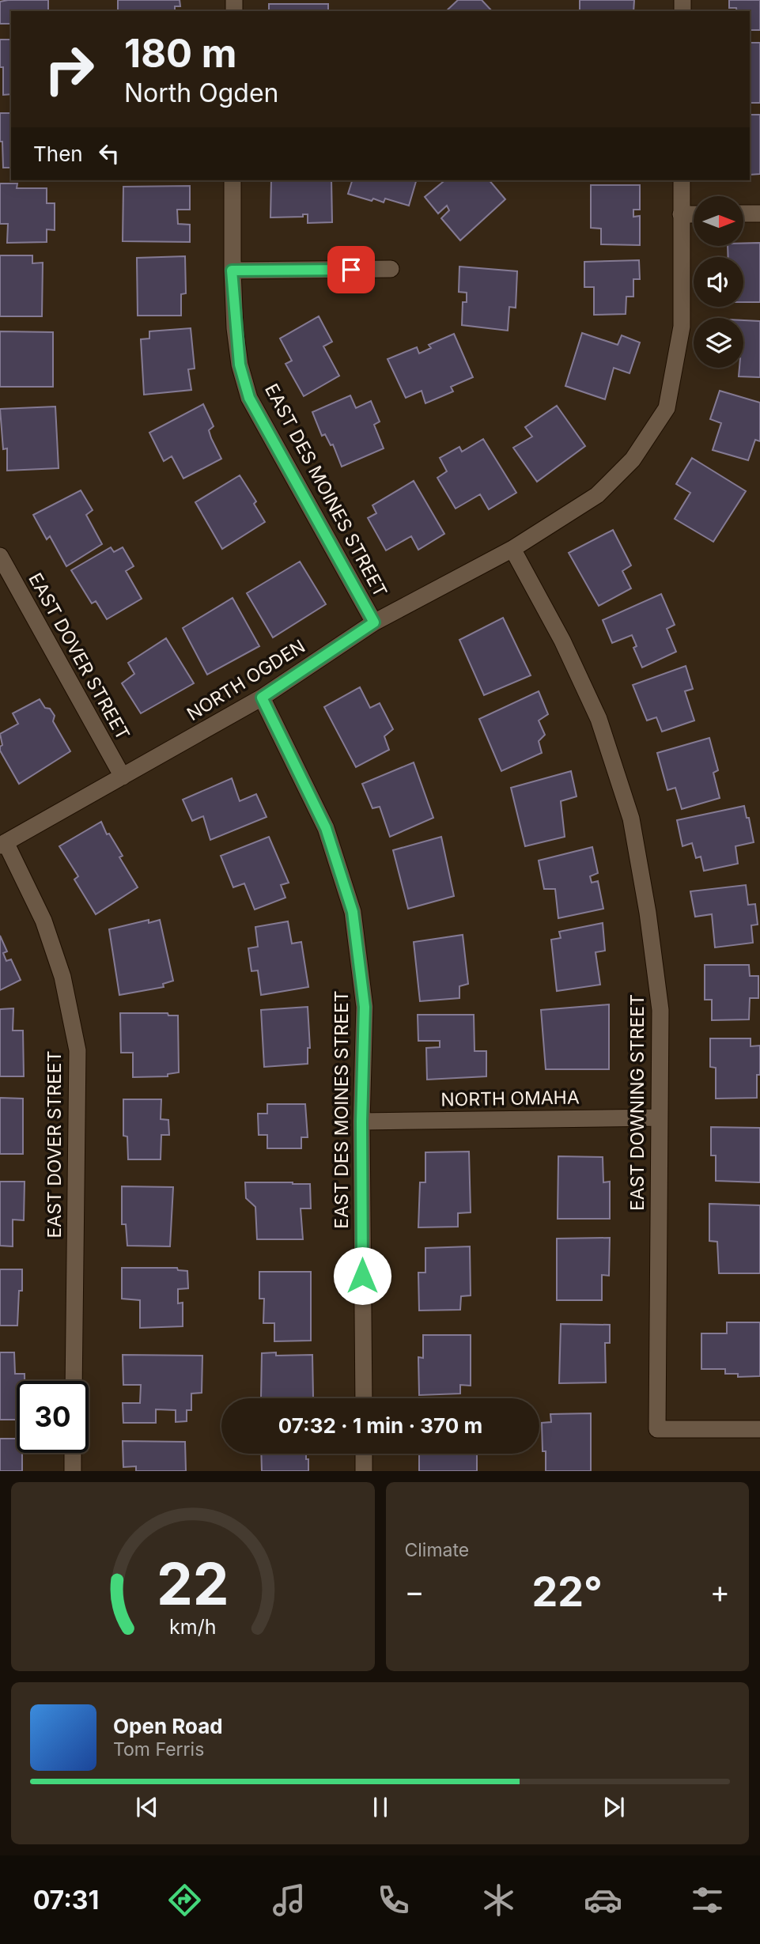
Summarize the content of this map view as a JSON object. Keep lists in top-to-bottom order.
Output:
{
  "streets": {
    "street": [
      "EAST DES MOINES STREET",
      "EAST DOVER STREET",
      "NORTH OGDEN",
      "NORTH OMAHA",
      "EAST DOWNING STREET"
    ]
  },
  "crossings": [
    ["EAST DES MOINES STREET", "NORTH OGDEN"],
    ["EAST DES MOINES STREET", "NORTH OMAHA"],
    ["EAST DOVER STREET", "NORTH OGDEN"],
    ["NORTH OGDEN", "EAST DOWNING STREET"],
    ["NORTH OMAHA", "EAST DOWNING STREET"]
  ],
  "north": "right",
  "page": {
    "turn": ["180 m", "North Ogden"],
    "then": "Then",
    "limit": "30",
    "trip": "07:32 · 1 min · 370 m",
    "tile": "Climate",
    "heat": ["−", "22°", "+"],
    "song": ["Open Road", "Tom Ferris"],
    "tabs": "07:31",
    "gauge": ["22", "km/h"]
  }
}
